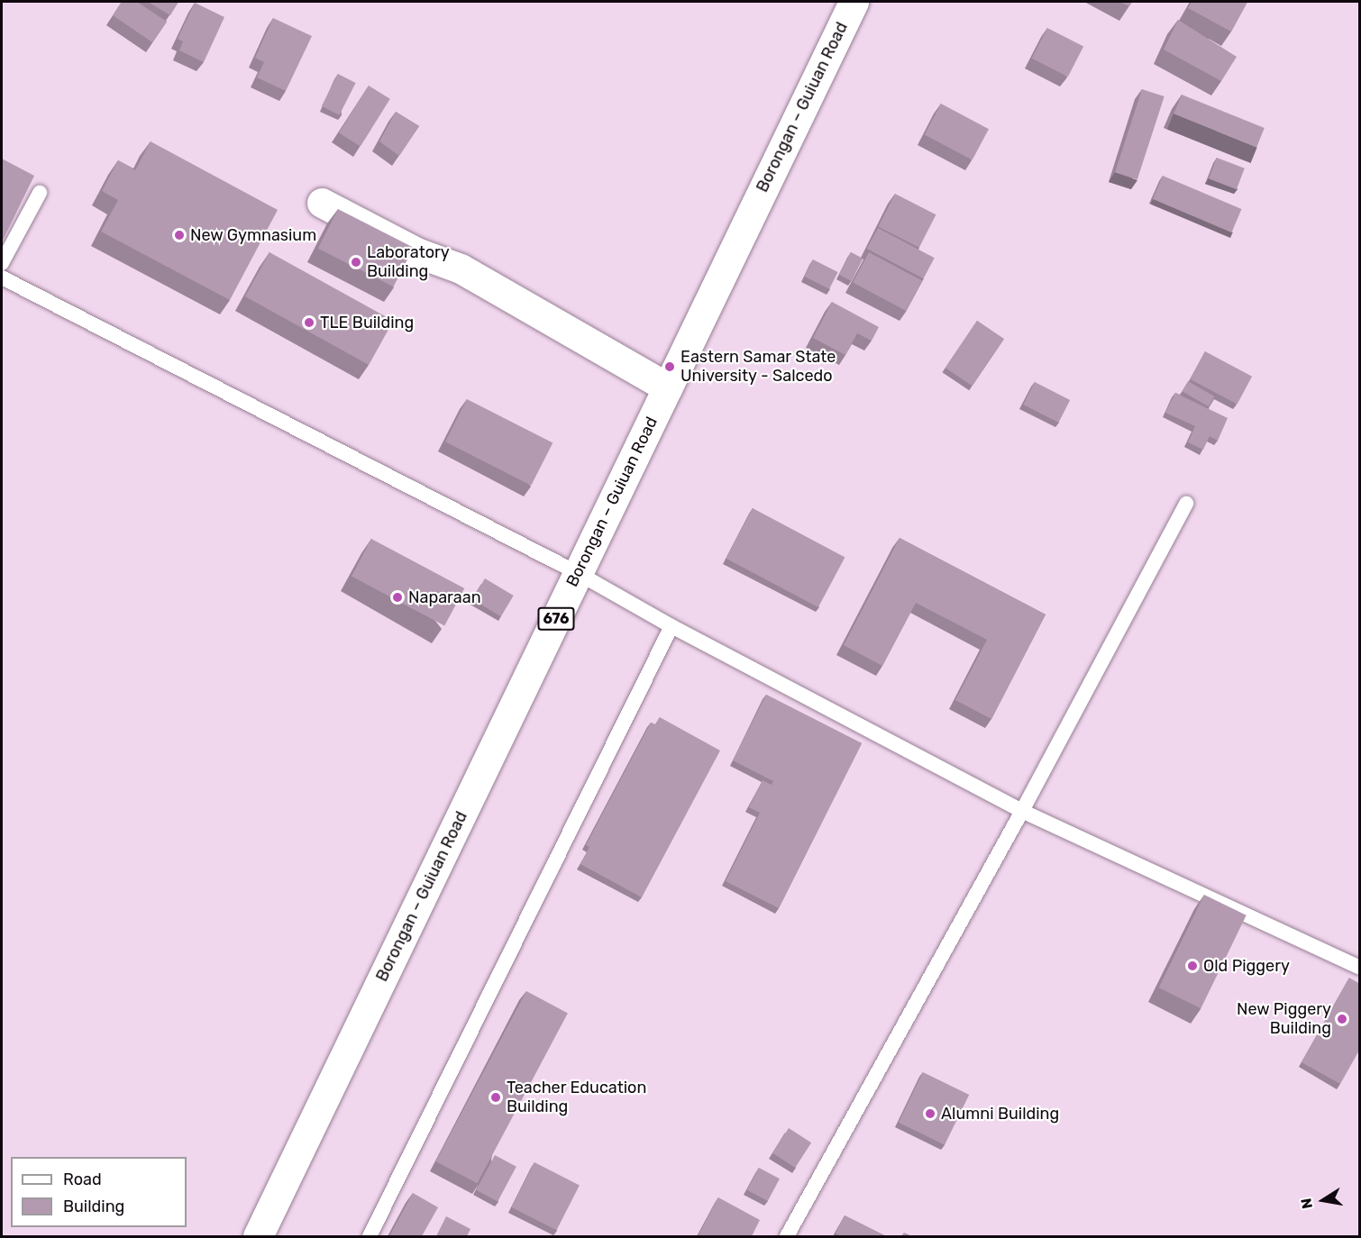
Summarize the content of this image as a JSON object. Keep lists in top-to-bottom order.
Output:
{
  "streets": {
    "main road": ["Borongan – Guiuan Road", "676"]
  },
  "places": [
    "New Gymnasium",
    "Laboratory Building",
    "TLE Building",
    "Eastern Samar State University - Salcedo",
    "Naparaan",
    "Old Piggery",
    "New Piggery Building",
    "Teacher Education Building",
    "Alumni Building"
  ],
  "legend": ["Road", "Building"],
  "north": "left"
}
